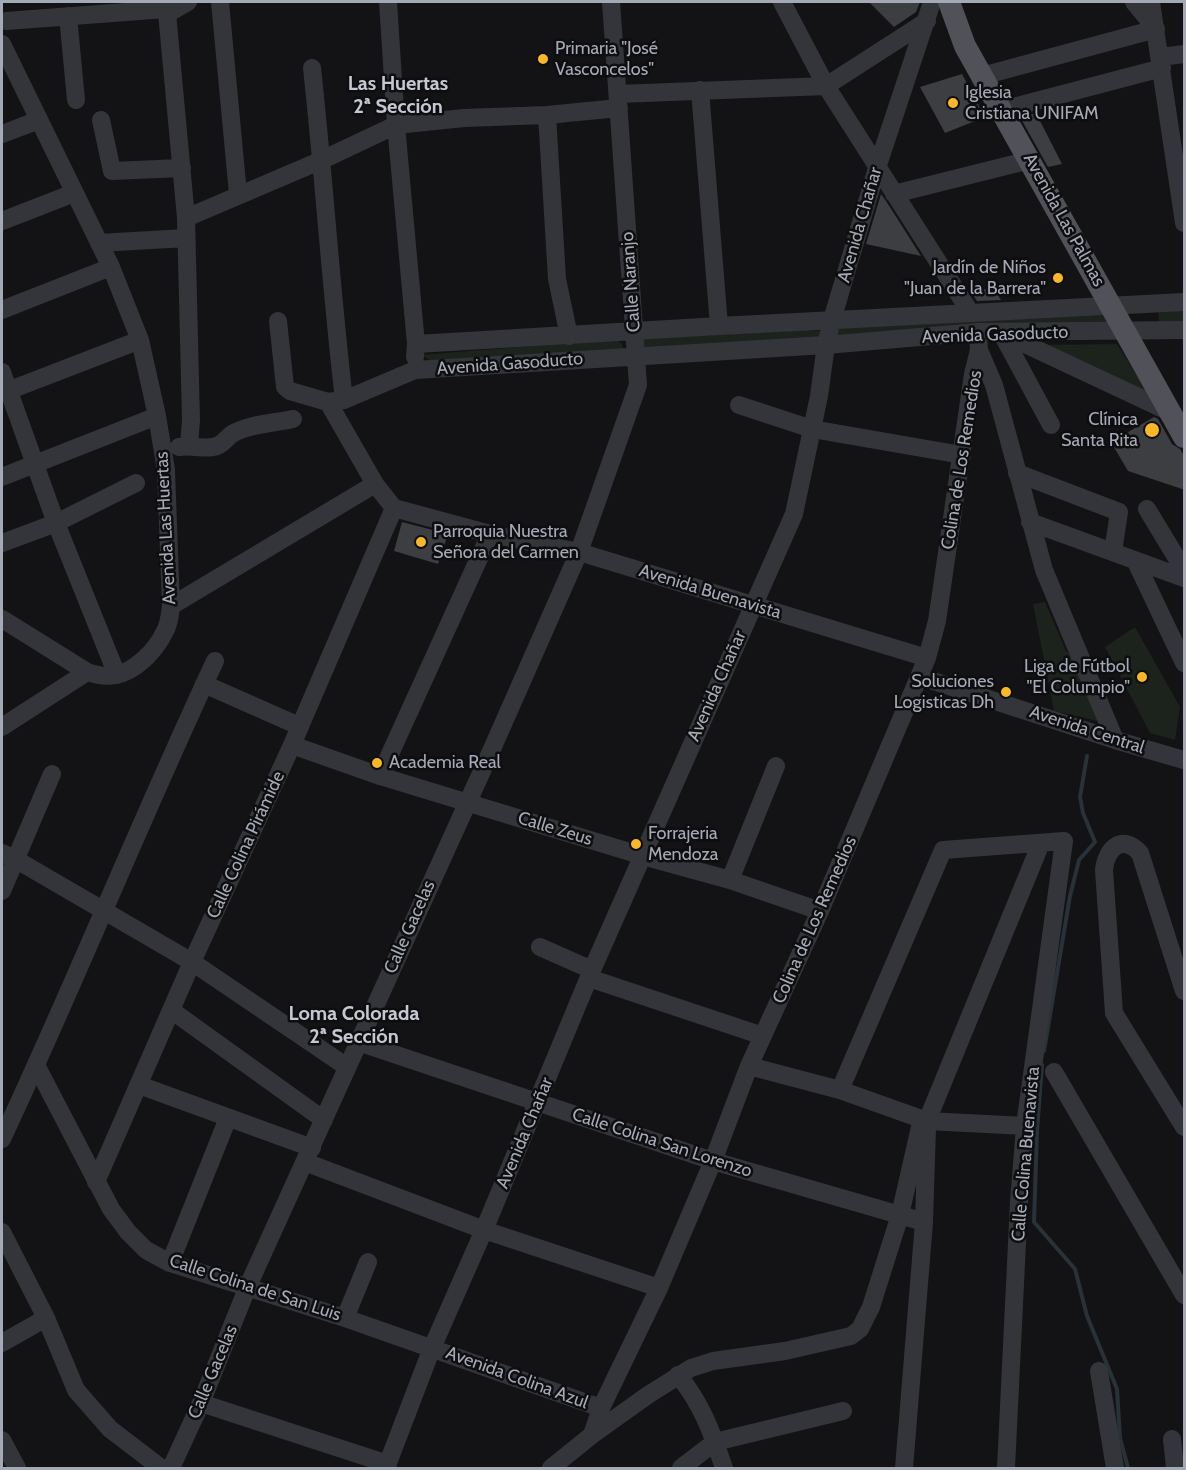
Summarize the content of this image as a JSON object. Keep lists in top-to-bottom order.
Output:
{
  "streets": {
    "main road": ["Avenida Las Palmas"],
    "street": [
      "Avenida Chañar",
      "Calle Naranjo",
      "Avenida Gasoducto",
      "Colina de Los Remedios",
      "Avenida Las Huertas",
      "Avenida Buenavista",
      "Avenida Central",
      "Calle Zeus",
      "Calle Colina Pirámide",
      "Calle Gacelas",
      "Calle Colina San Lorenzo",
      "Calle Colina Buenavista",
      "Calle Colina de San Luis",
      "Avenida Colina Azul"
    ]
  },
  "crossings": [
    ["Avenida Las Palmas", "Avenida Gasoducto"],
    ["Avenida Chañar", "Avenida Gasoducto"],
    ["Avenida Chañar", "Avenida Buenavista"],
    ["Avenida Chañar", "Calle Zeus"],
    ["Avenida Chañar", "Calle Colina San Lorenzo"],
    ["Avenida Chañar", "Calle Colina de San Luis"],
    ["Avenida Chañar", "Avenida Colina Azul"],
    ["Calle Naranjo", "Avenida Gasoducto"],
    ["Calle Naranjo", "Avenida Buenavista"],
    ["Calle Naranjo", "Calle Gacelas"],
    ["Avenida Gasoducto", "Colina de Los Remedios"],
    ["Colina de Los Remedios", "Avenida Buenavista"],
    ["Colina de Los Remedios", "Avenida Central"],
    ["Colina de Los Remedios", "Calle Zeus"],
    ["Colina de Los Remedios", "Calle Colina San Lorenzo"],
    ["Colina de Los Remedios", "Avenida Colina Azul"],
    ["Avenida Buenavista", "Calle Colina Pirámide"],
    ["Avenida Buenavista", "Calle Gacelas"],
    ["Calle Zeus", "Calle Colina Pirámide"],
    ["Calle Zeus", "Calle Gacelas"],
    ["Calle Colina Pirámide", "Calle Colina de San Luis"],
    ["Calle Gacelas", "Calle Colina San Lorenzo"],
    ["Calle Gacelas", "Calle Colina de San Luis"],
    ["Calle Colina de San Luis", "Avenida Colina Azul"]
  ],
  "districts": ["Las Huertas 2ª Sección", "Loma Colorada 2ª Sección"],
  "places": [
    "Primaria \"José Vasconcelos\"",
    "Iglesia Cristiana UNIFAM",
    "Jardín de Niños \"Juan de la Barrera\"",
    "Clínica Santa Rita",
    "Parroquia Nuestra Señora del Carmen",
    "Liga de Fútbol \"El Columpio\"",
    "Soluciones Logisticas Dh",
    "Academia Real",
    "Forrajeria Mendoza"
  ]
}
